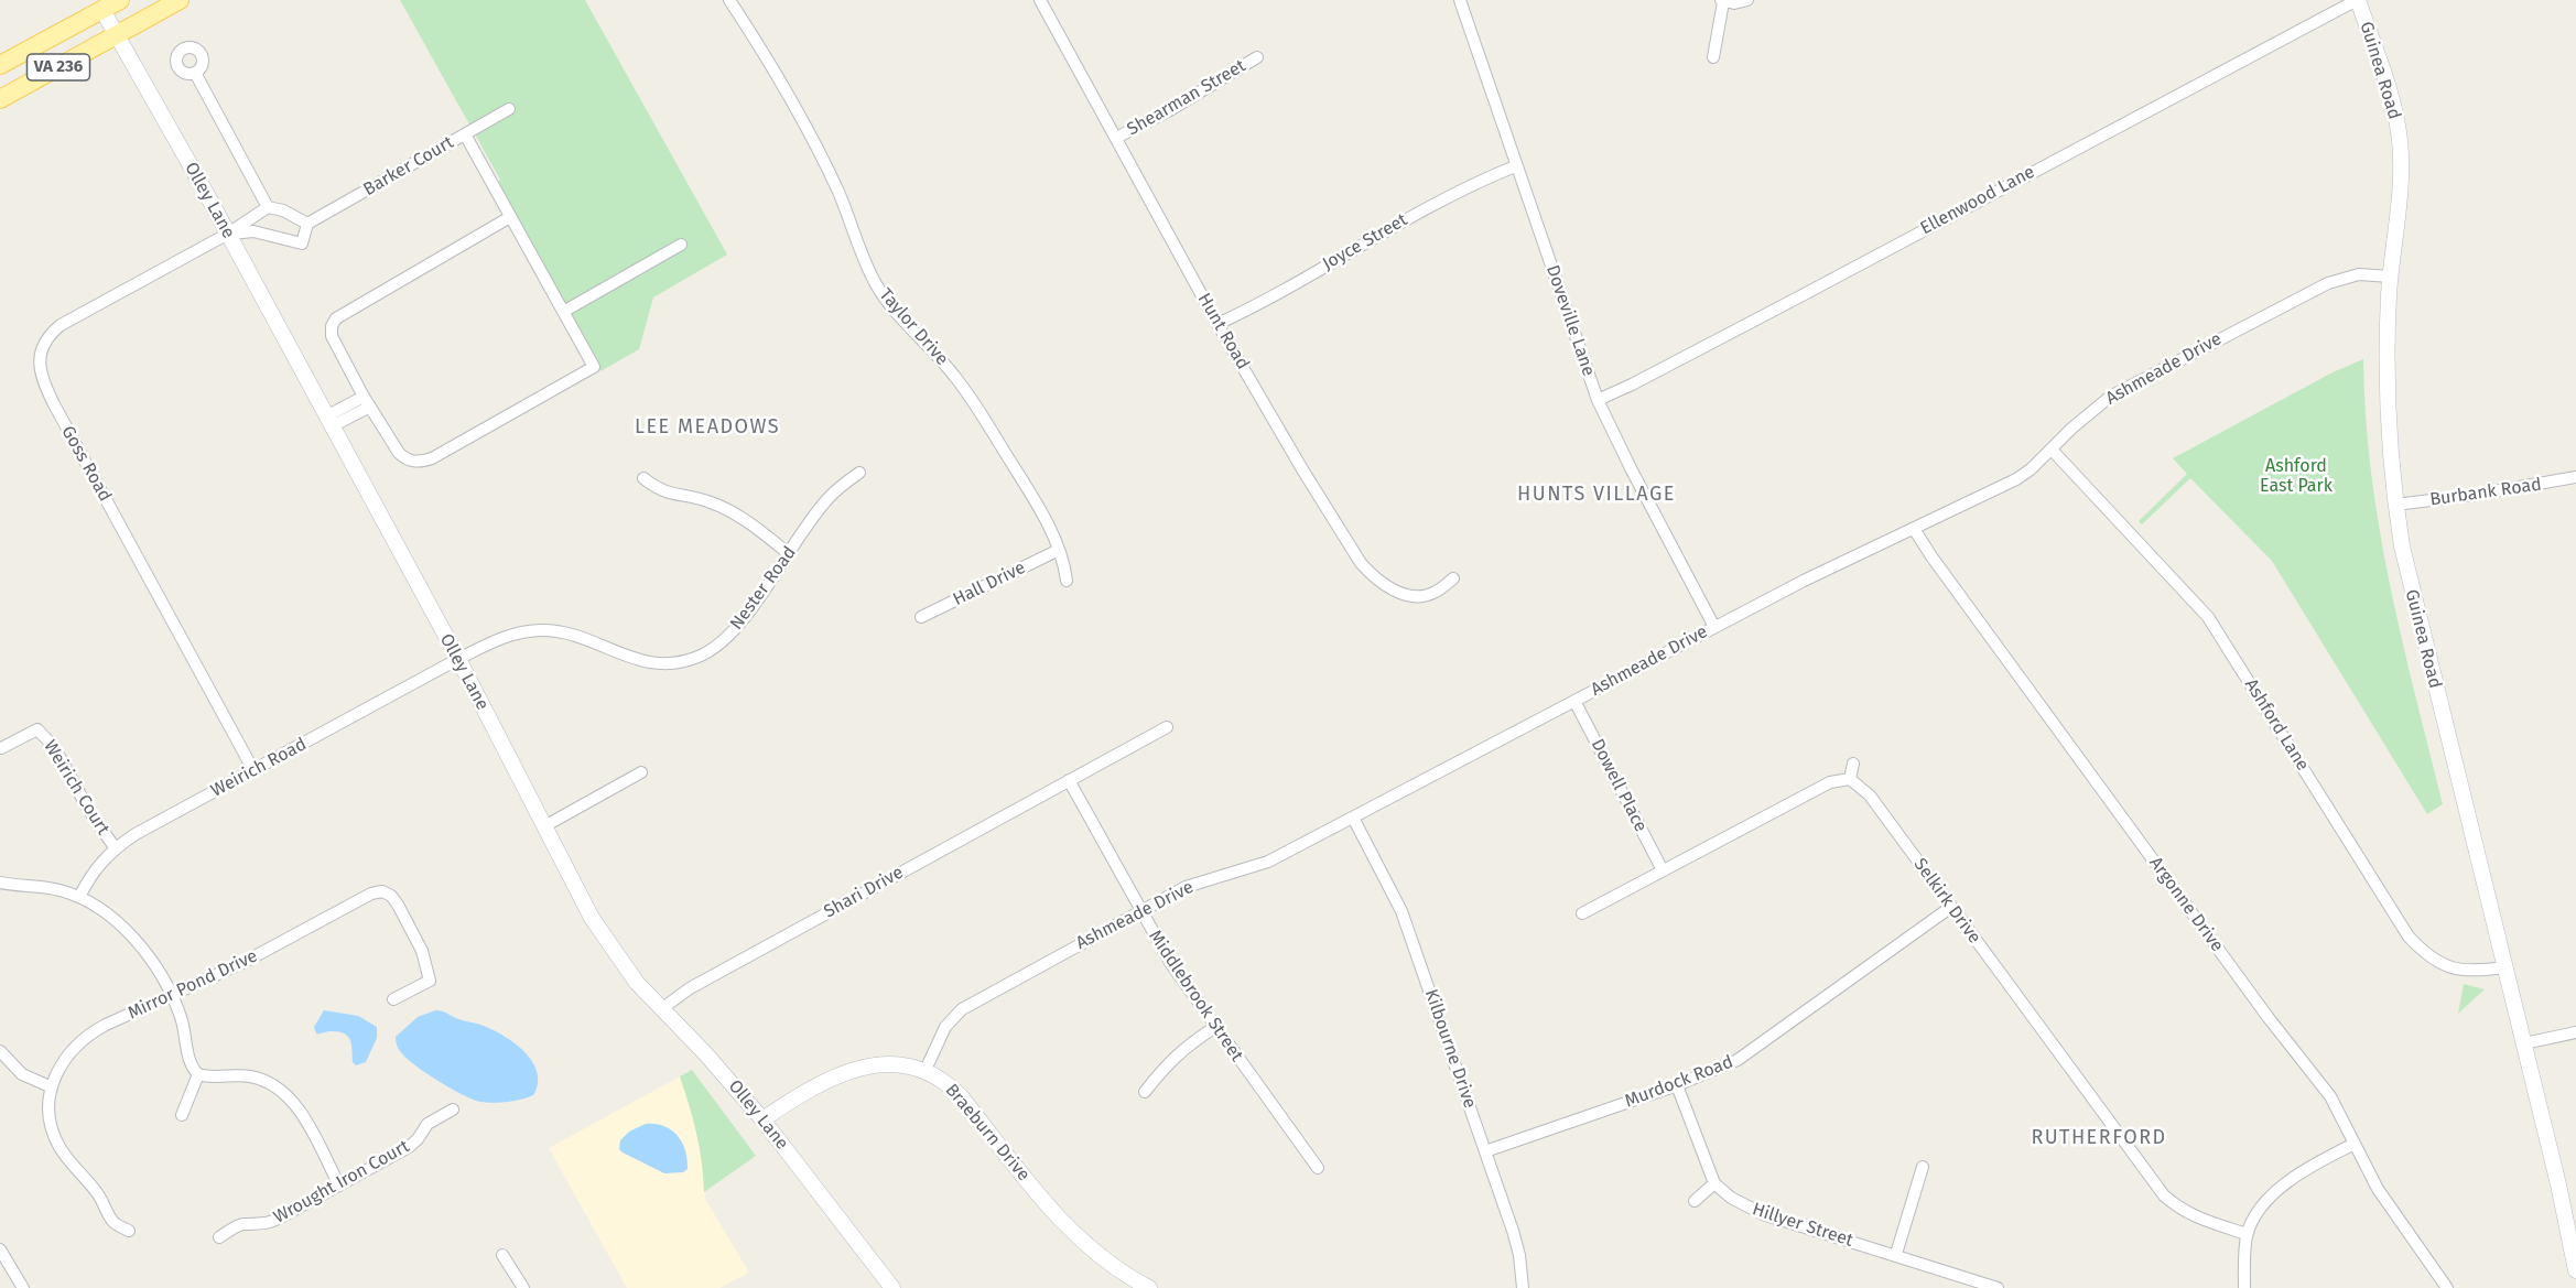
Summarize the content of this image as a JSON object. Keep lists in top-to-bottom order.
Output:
{
  "streets": {
    "main road": [
      "VA 236",
      "Guinea Road",
      "Olley Lane",
      "Braeburn Drive"
    ],
    "street": [
      "Shearman Street",
      "Barker Court",
      "Ellenwood Lane",
      "Joyce Street",
      "Doveville Lane",
      "Taylor Drive",
      "Hunt Road",
      "Ashmeade Drive",
      "Goss Road",
      "Burbank Road",
      "Hall Drive",
      "Nester Road",
      "Ashford Lane",
      "Weirich Road",
      "Dowell Place",
      "Weirich Court",
      "Shari Drive",
      "Selkirk Drive",
      "Argonne Drive",
      "Mirror Pond Drive",
      "Middlebrook Street",
      "Kilbourne Drive",
      "Murdock Road",
      "Wrought Iron Court",
      "Hillyer Street"
    ]
  },
  "crossings": [
    ["VA 236", "Olley Lane"],
    ["Guinea Road", "Ellenwood Lane"],
    ["Guinea Road", "Ashmeade Drive"],
    ["Guinea Road", "Burbank Road"],
    ["Guinea Road", "Ashford Lane"],
    ["Shearman Street", "Hunt Road"],
    ["Barker Court", "Olley Lane"],
    ["Barker Court", "Goss Road"],
    ["Olley Lane", "Goss Road"],
    ["Olley Lane", "Nester Road"],
    ["Olley Lane", "Weirich Road"],
    ["Olley Lane", "Shari Drive"],
    ["Olley Lane", "Braeburn Drive"],
    ["Ellenwood Lane", "Doveville Lane"],
    ["Joyce Street", "Doveville Lane"],
    ["Joyce Street", "Hunt Road"],
    ["Doveville Lane", "Ashmeade Drive"],
    ["Taylor Drive", "Hall Drive"],
    ["Ashmeade Drive", "Ashford Lane"],
    ["Ashmeade Drive", "Dowell Place"],
    ["Ashmeade Drive", "Argonne Drive"],
    ["Ashmeade Drive", "Middlebrook Street"],
    ["Ashmeade Drive", "Kilbourne Drive"],
    ["Ashmeade Drive", "Braeburn Drive"],
    ["Goss Road", "Weirich Road"],
    ["Nester Road", "Weirich Road"],
    ["Weirich Road", "Weirich Court"],
    ["Shari Drive", "Middlebrook Street"],
    ["Selkirk Drive", "Murdock Road"],
    ["Kilbourne Drive", "Murdock Road"]
  ],
  "districts": ["LEE MEADOWS", "HUNTS VILLAGE", "RUTHERFORD"],
  "parks": ["Ashford East Park"]
}
